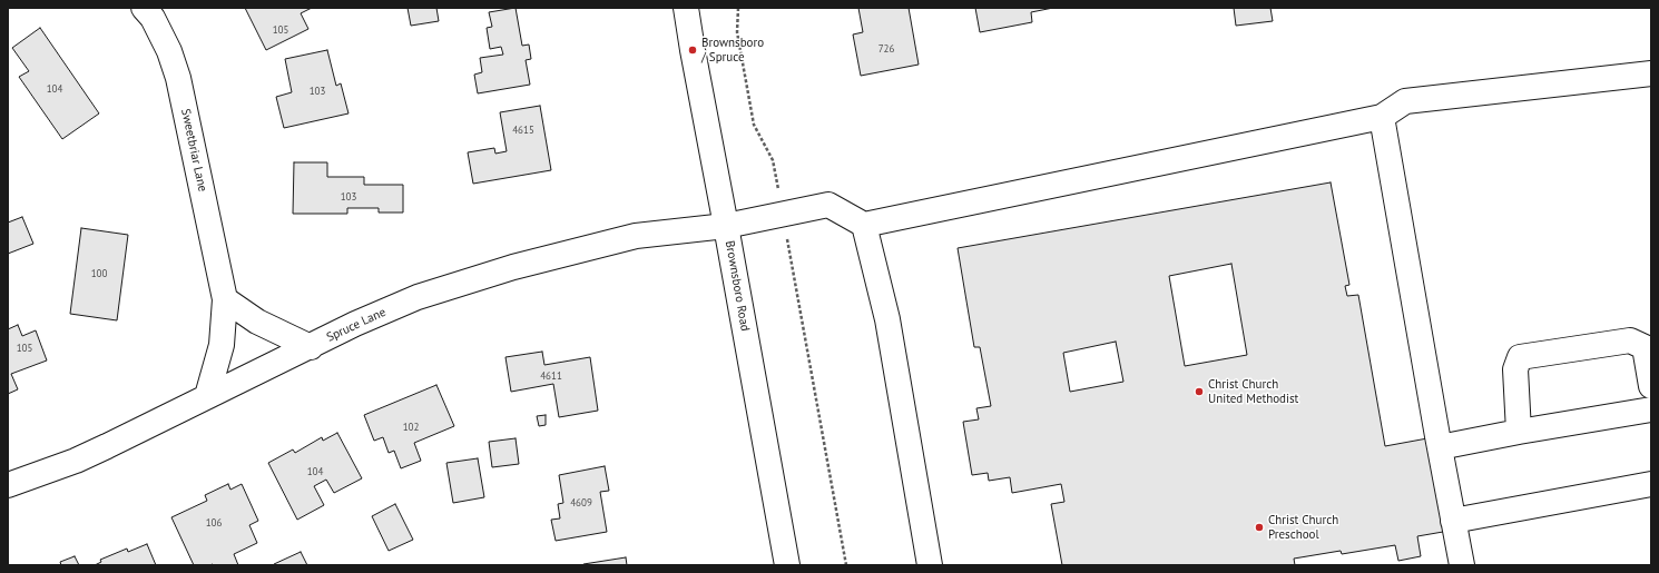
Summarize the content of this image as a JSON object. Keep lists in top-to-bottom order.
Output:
{
  "streets": {
    "street": ["Sweetbriar Lane", "Brownsboro Road", "Spruce Lane"]
  },
  "crossings": [
    ["Sweetbriar Lane", "Spruce Lane"],
    ["Brownsboro Road", "Spruce Lane"]
  ],
  "places": ["Brownsboro / Spruce", "Christ Church United Methodist", "Christ Church Preschool"],
  "house_numbers": [
    "105",
    "726",
    "104",
    "103",
    "4615",
    "103",
    "100",
    "105",
    "4611",
    "102",
    "104",
    "4609",
    "106"
  ]
}
